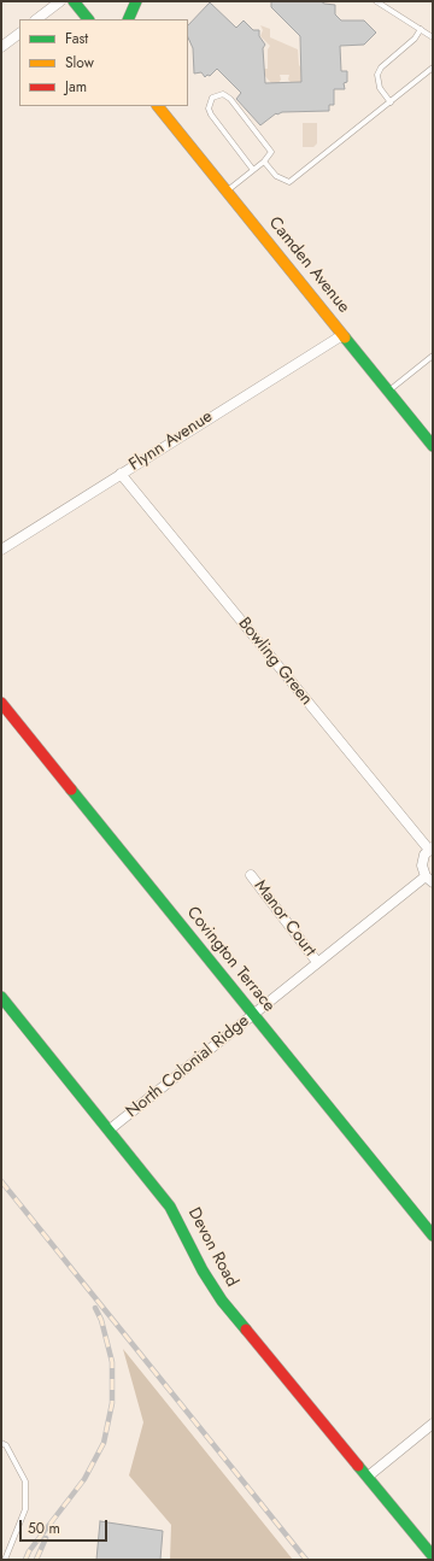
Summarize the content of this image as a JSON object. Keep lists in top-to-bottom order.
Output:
{
  "streets": {
    "street": [
      "Camden Avenue",
      "Flynn Avenue",
      "Bowling Green",
      "Manor Court",
      "Covington Terrace",
      "North Colonial Ridge",
      "Devon Road"
    ]
  },
  "crossings": [
    ["Camden Avenue", "Flynn Avenue"],
    ["Flynn Avenue", "Bowling Green"],
    ["Bowling Green", "North Colonial Ridge"],
    ["Manor Court", "North Colonial Ridge"],
    ["Covington Terrace", "North Colonial Ridge"],
    ["North Colonial Ridge", "Devon Road"]
  ],
  "legend": ["Fast", "Slow", "Jam"],
  "scale_bar": "50 m"
}
